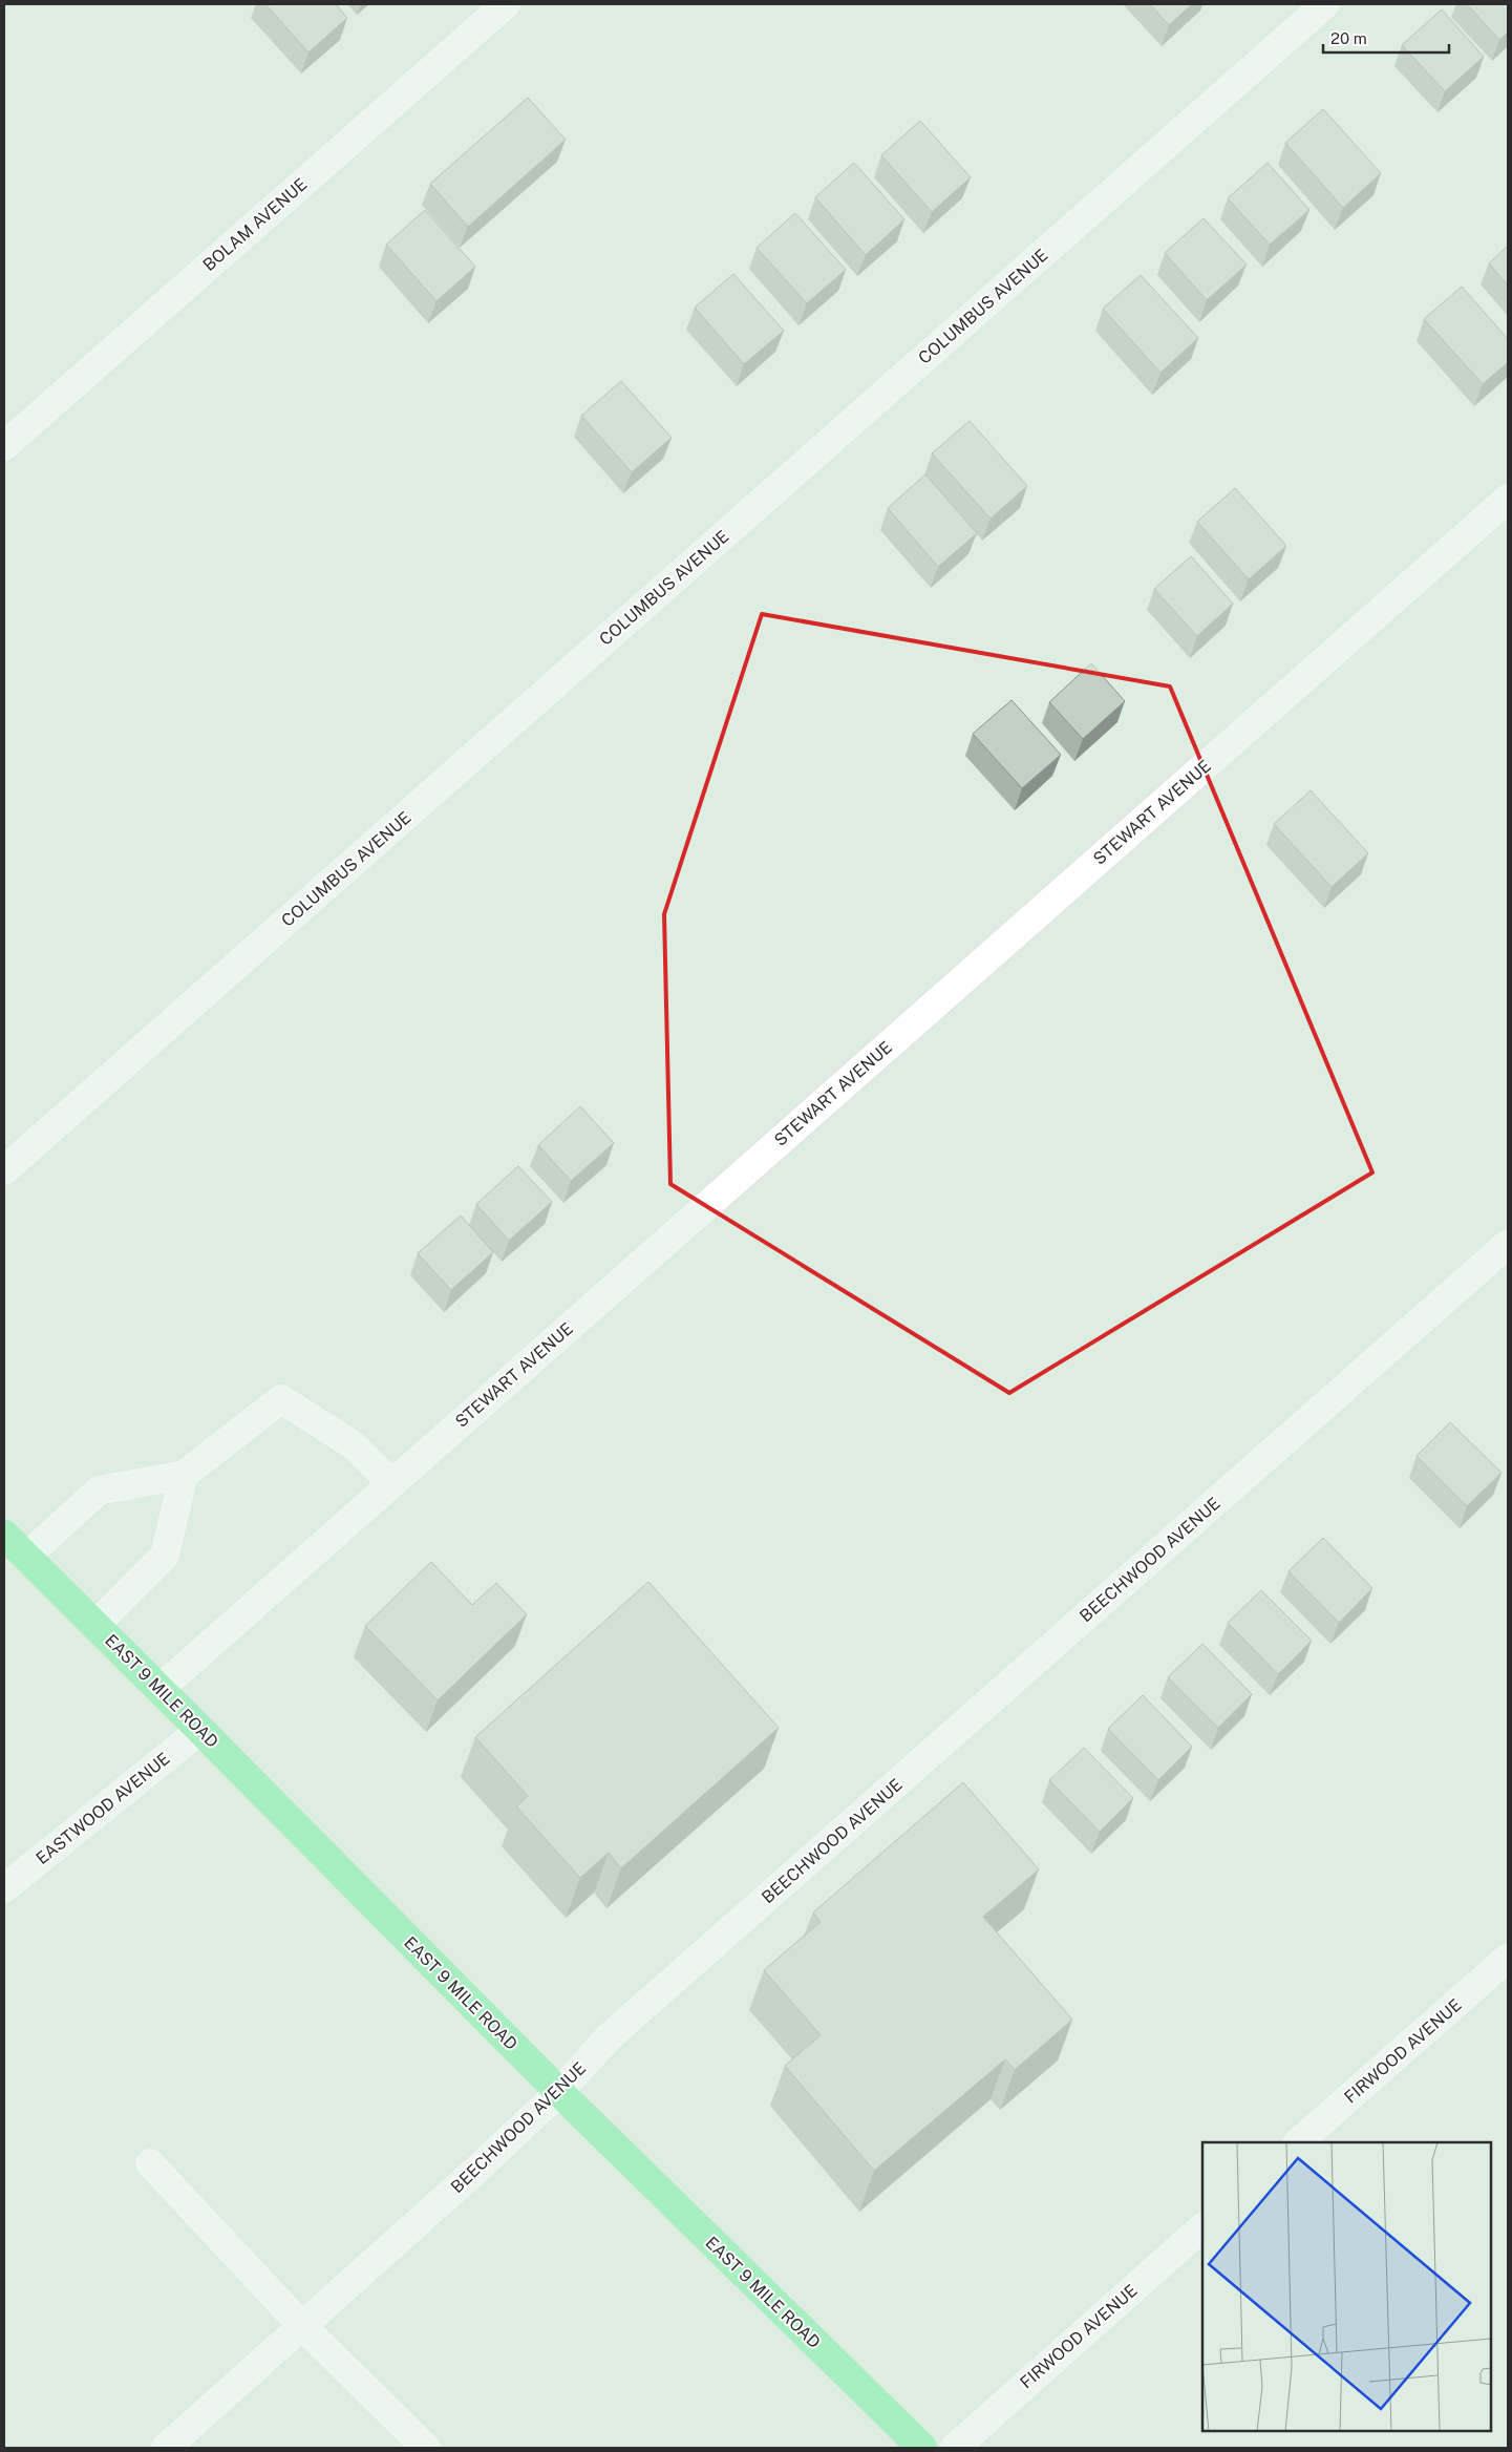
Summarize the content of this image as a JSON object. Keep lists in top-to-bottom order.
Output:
{
  "streets": {
    "main road": ["EAST 9 MILE ROAD"],
    "street": [
      "BOLAM AVENUE",
      "COLUMBUS AVENUE",
      "STEWART AVENUE",
      "BEECHWOOD AVENUE",
      "EASTWOOD AVENUE",
      "FIRWOOD AVENUE"
    ]
  },
  "crossings": [
    ["STEWART AVENUE", "EAST 9 MILE ROAD"],
    ["BEECHWOOD AVENUE", "EAST 9 MILE ROAD"],
    ["EAST 9 MILE ROAD", "EASTWOOD AVENUE"]
  ],
  "scale_bar": "20 m"
}
